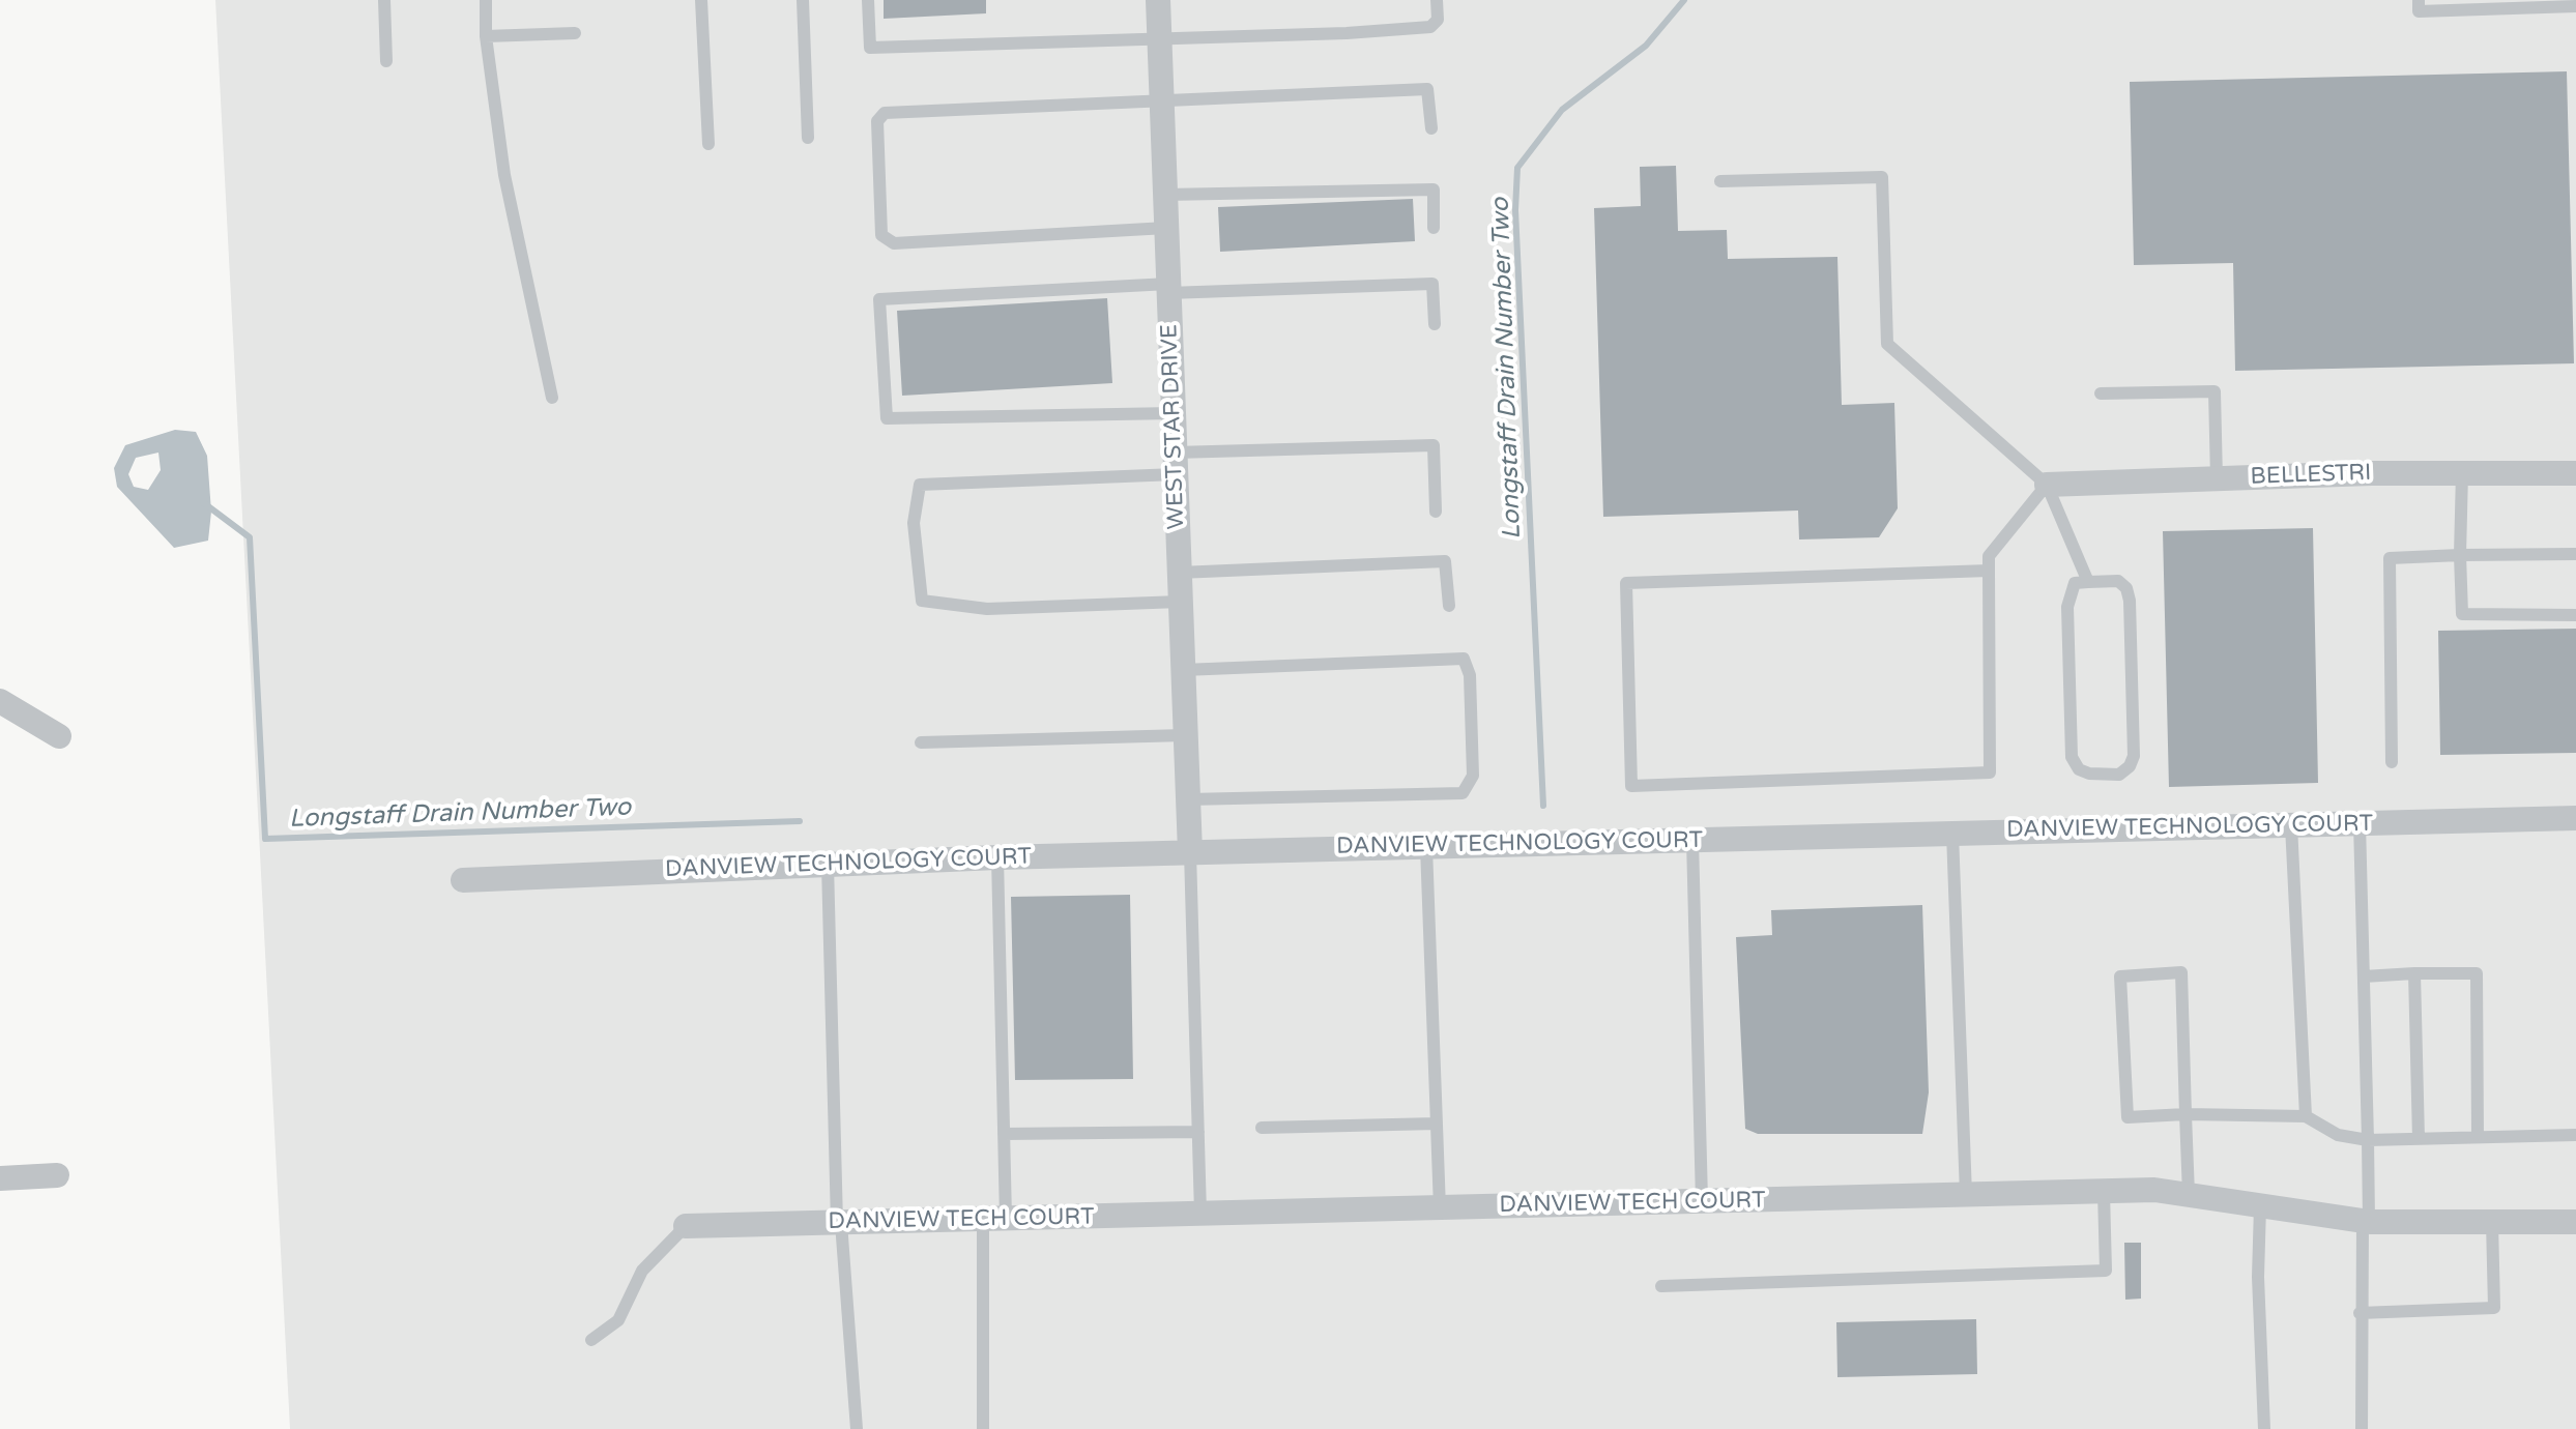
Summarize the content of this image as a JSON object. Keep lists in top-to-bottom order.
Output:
{
  "streets": {
    "street": [
      "WEST STAR DRIVE",
      "BELLESTRI",
      "DANVIEW TECHNOLOGY COURT",
      "DANVIEW TECH COURT"
    ]
  },
  "crossings": [
    ["WEST STAR DRIVE", "DANVIEW TECHNOLOGY COURT"]
  ],
  "water": ["Longstaff Drain Number Two"]
}
